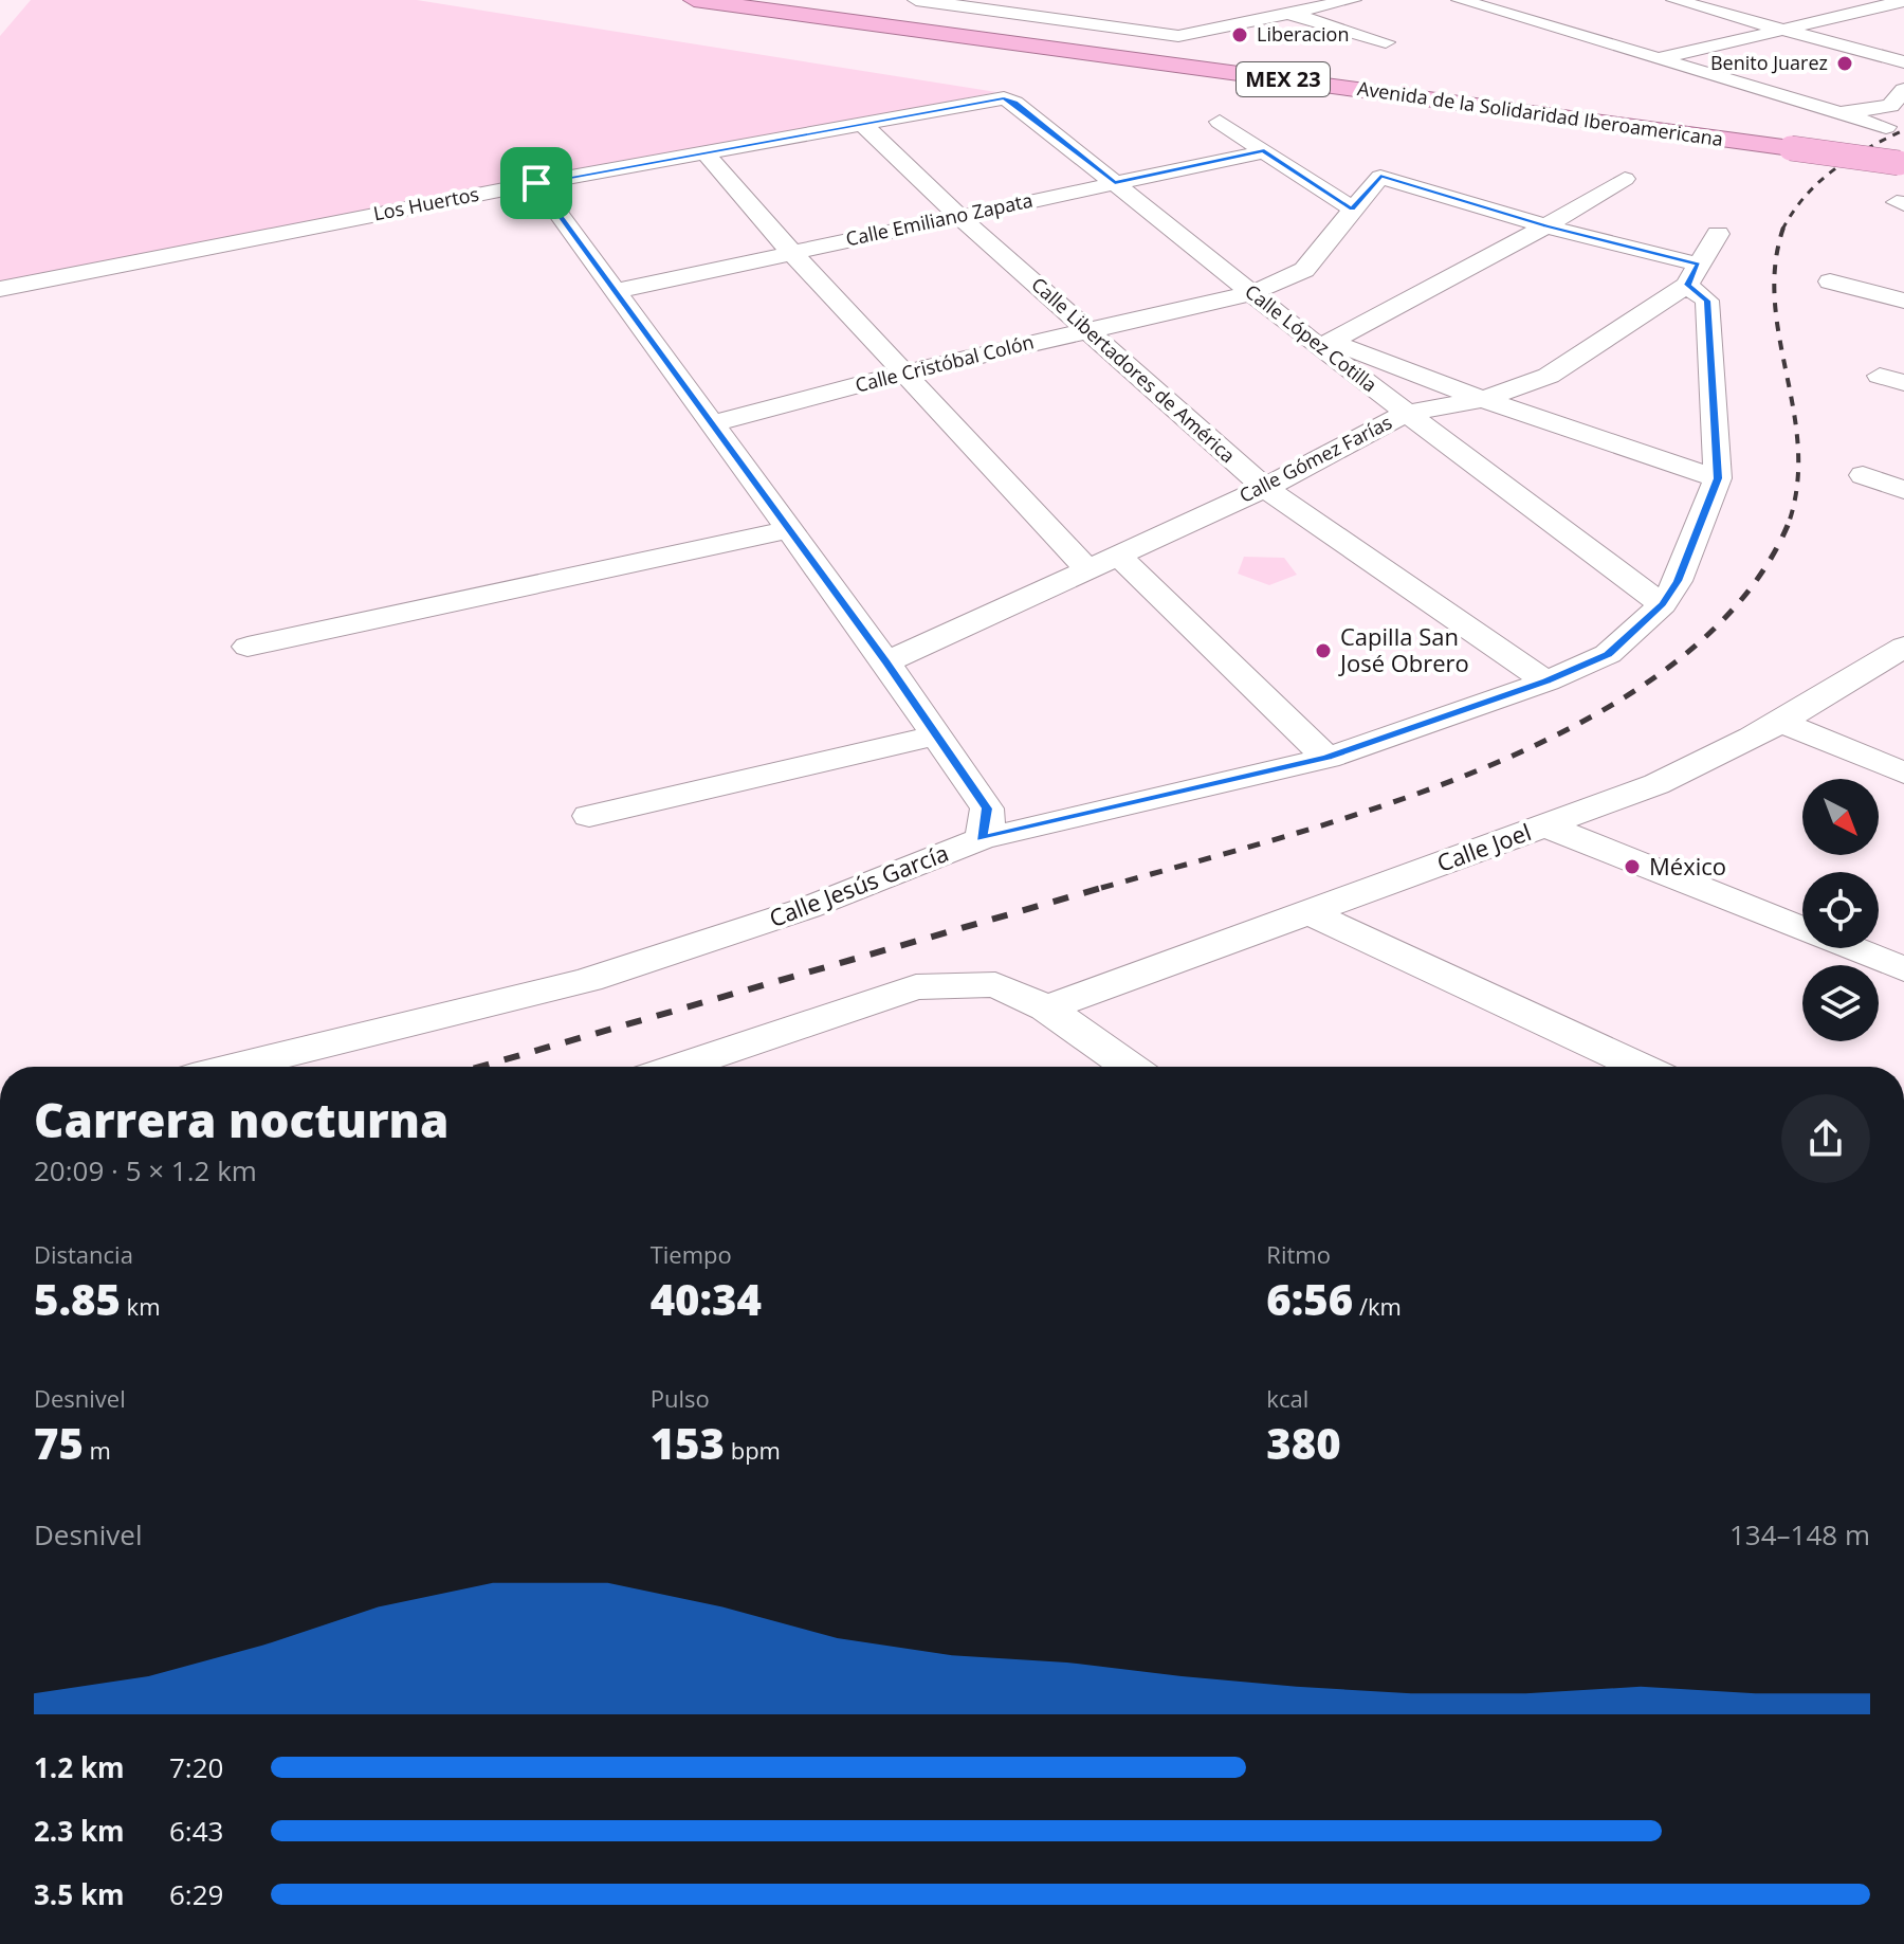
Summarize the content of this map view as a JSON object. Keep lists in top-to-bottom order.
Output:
{
  "streets": {
    "highway": ["MEX 23", "Avenida de la Solidaridad Iberoamericana"],
    "street": [
      "Los Huertos",
      "Calle Emiliano Zapata",
      "Calle López Cotilla",
      "Calle Cristóbal Colón",
      "Calle Libertadores de América",
      "Calle Gómez Farías",
      "Calle Joel",
      "Calle Jesús García"
    ]
  },
  "crossings": [
    ["Los Huertos", "Calle López Cotilla"],
    ["Los Huertos", "Calle Libertadores de América"],
    ["Calle Emiliano Zapata", "Calle López Cotilla"],
    ["Calle Emiliano Zapata", "Calle Libertadores de América"],
    ["Calle López Cotilla", "Calle Cristóbal Colón"],
    ["Calle López Cotilla", "Calle Gómez Farías"],
    ["Calle López Cotilla", "Calle Jesús García"],
    ["Calle Cristóbal Colón", "Calle Libertadores de América"],
    ["Calle Libertadores de América", "Calle Gómez Farías"],
    ["Calle Libertadores de América", "Calle Jesús García"],
    ["Calle Gómez Farías", "Calle Jesús García"]
  ],
  "places": [
    "Liberacion",
    "Benito Juarez",
    "Capilla San José Obrero",
    "México"
  ],
  "north": "bottom right",
  "page": {
    "heading": ["Carrera nocturna", "20:09 · 5 × 1.2 km"],
    "stats": [
      ["Distancia", "5.85 km"],
      ["Tiempo", "40:34"],
      ["Ritmo", "6:56 /km"],
      ["Desnivel", "75 m"],
      ["Pulso", "153 bpm"],
      ["kcal", "380"]
    ],
    "chart": ["Desnivel", "134–148 m"],
    "list": [
      {
        "name": "1.2 km",
        "note": "7:20"
      },
      {
        "name": "2.3 km",
        "note": "6:43"
      },
      {
        "name": "3.5 km",
        "note": "6:29"
      }
    ]
  }
}
